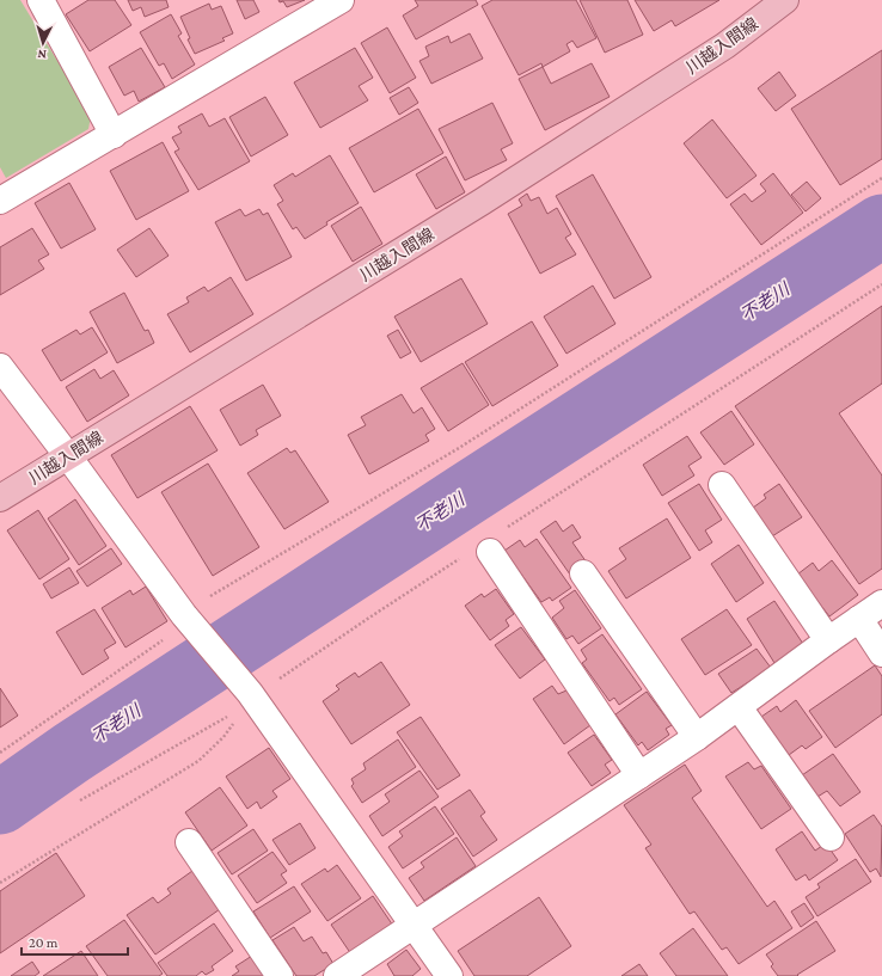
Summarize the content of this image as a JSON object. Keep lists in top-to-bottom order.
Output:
{
  "streets": {
    "main road": ["川越入間線"]
  },
  "water": ["不老川"],
  "scale_bar": "20 m",
  "north": "bottom"
}
